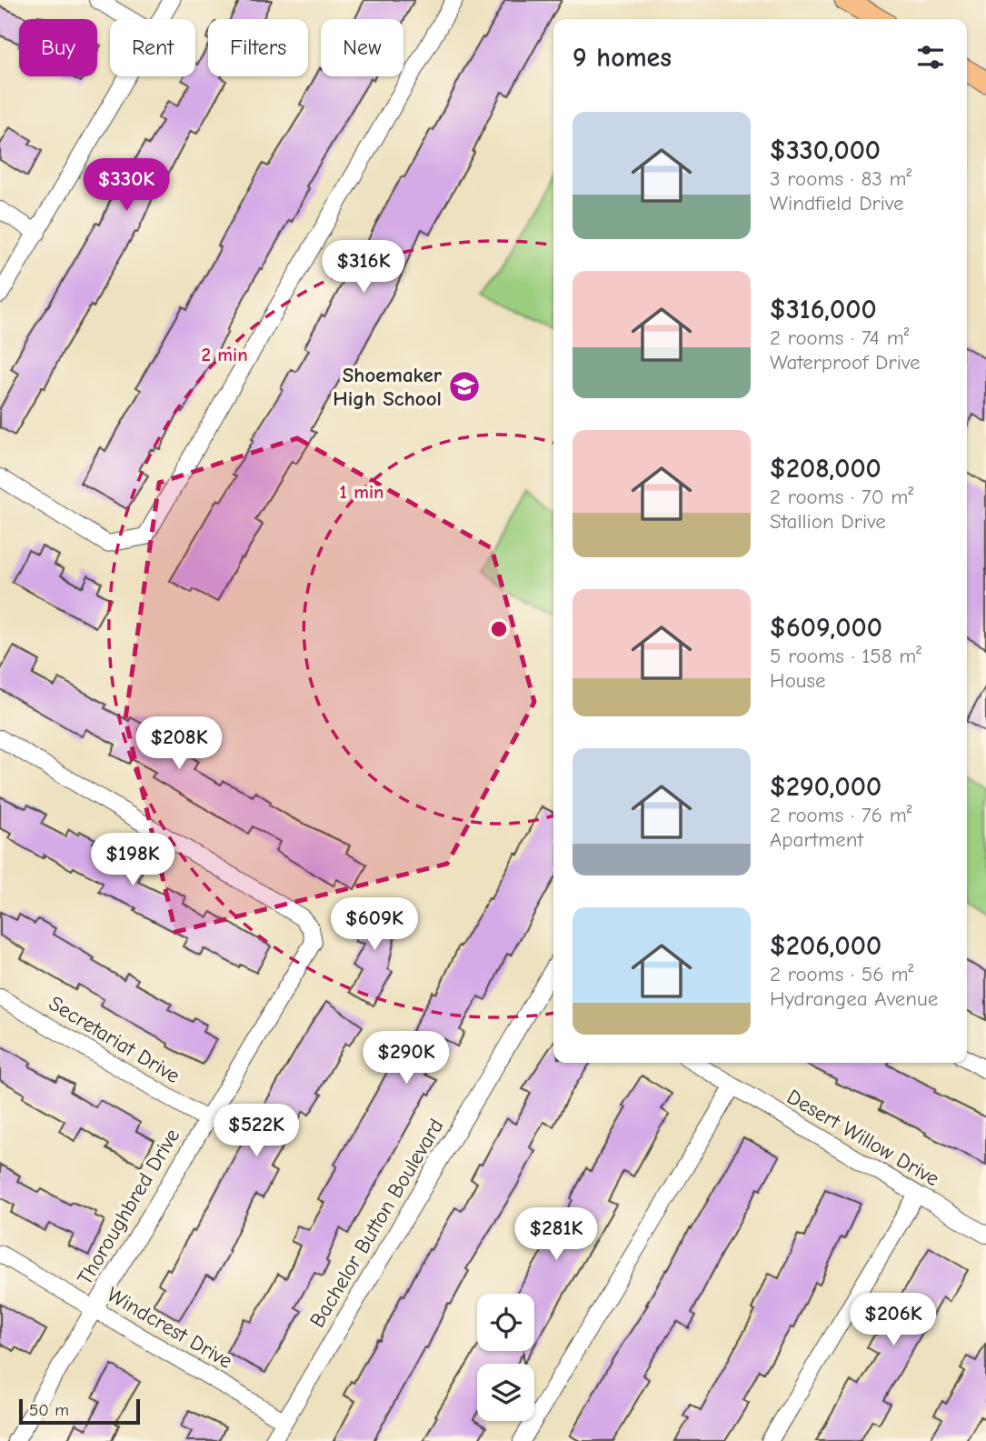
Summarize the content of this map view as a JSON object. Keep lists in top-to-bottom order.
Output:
{
  "streets": {
    "street": [
      "Secretariat Drive",
      "Desert Willow Drive",
      "Thoroughbred Drive",
      "Bachelor Button Boulevard",
      "Windcrest Drive"
    ]
  },
  "crossings": [
    ["Secretariat Drive", "Thoroughbred Drive"],
    ["Thoroughbred Drive", "Windcrest Drive"],
    ["Bachelor Button Boulevard", "Windcrest Drive"]
  ],
  "places": {
    "school or university": ["Shoemaker High School"]
  },
  "scale_bar": "50 m",
  "page": {
    "chip": [
      "Buy",
      "Rent",
      "Filters",
      "New"
    ],
    "heading": "9 homes",
    "list": [
      {
        "name": "$330,000",
        "note": "3 rooms · 83 m² · Windfield Drive"
      },
      {
        "name": "$316,000",
        "note": "2 rooms · 74 m² · Waterproof Drive"
      },
      {
        "name": "$208,000",
        "note": "2 rooms · 70 m² · Stallion Drive"
      },
      {
        "name": "$609,000",
        "note": "5 rooms · 158 m² · House"
      },
      {
        "name": "$290,000",
        "note": "2 rooms · 76 m² · Apartment"
      },
      {
        "name": "$206,000",
        "note": "2 rooms · 56 m² · Hydrangea Avenue"
      }
    ],
    "price": [
      "$330K",
      "$316K",
      "$208K",
      "$198K",
      "$609K",
      "$290K",
      "$522K",
      "$281K",
      "$206K"
    ],
    "scale": "50 m"
  },
  "rings": ["2 min", "1 min"]
}
